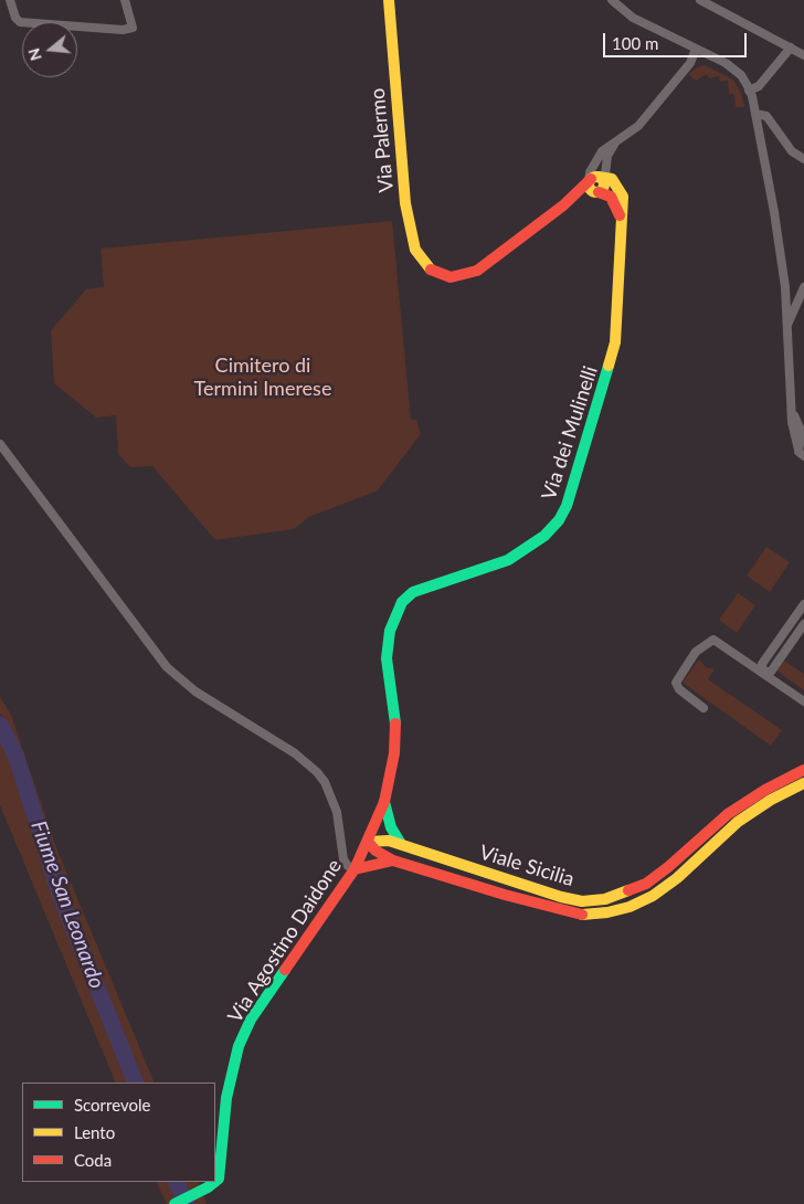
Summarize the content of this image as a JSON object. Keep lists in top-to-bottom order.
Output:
{
  "streets": {
    "main road": [
      "Via Palermo",
      "Via dei Mulinelli",
      "Viale Sicilia",
      "Via Agostino Daidone"
    ]
  },
  "crossings": [
    ["Via Palermo", "Via dei Mulinelli"],
    ["Via dei Mulinelli", "Viale Sicilia"],
    ["Via dei Mulinelli", "Via Agostino Daidone"],
    ["Viale Sicilia", "Via Agostino Daidone"]
  ],
  "water": ["Fiume San Leonardo"],
  "parks": ["Cimitero di Termini Imerese"],
  "legend": ["Scorrevole", "Lento", "Coda"],
  "scale_bar": "100 m",
  "north": "left"
}
